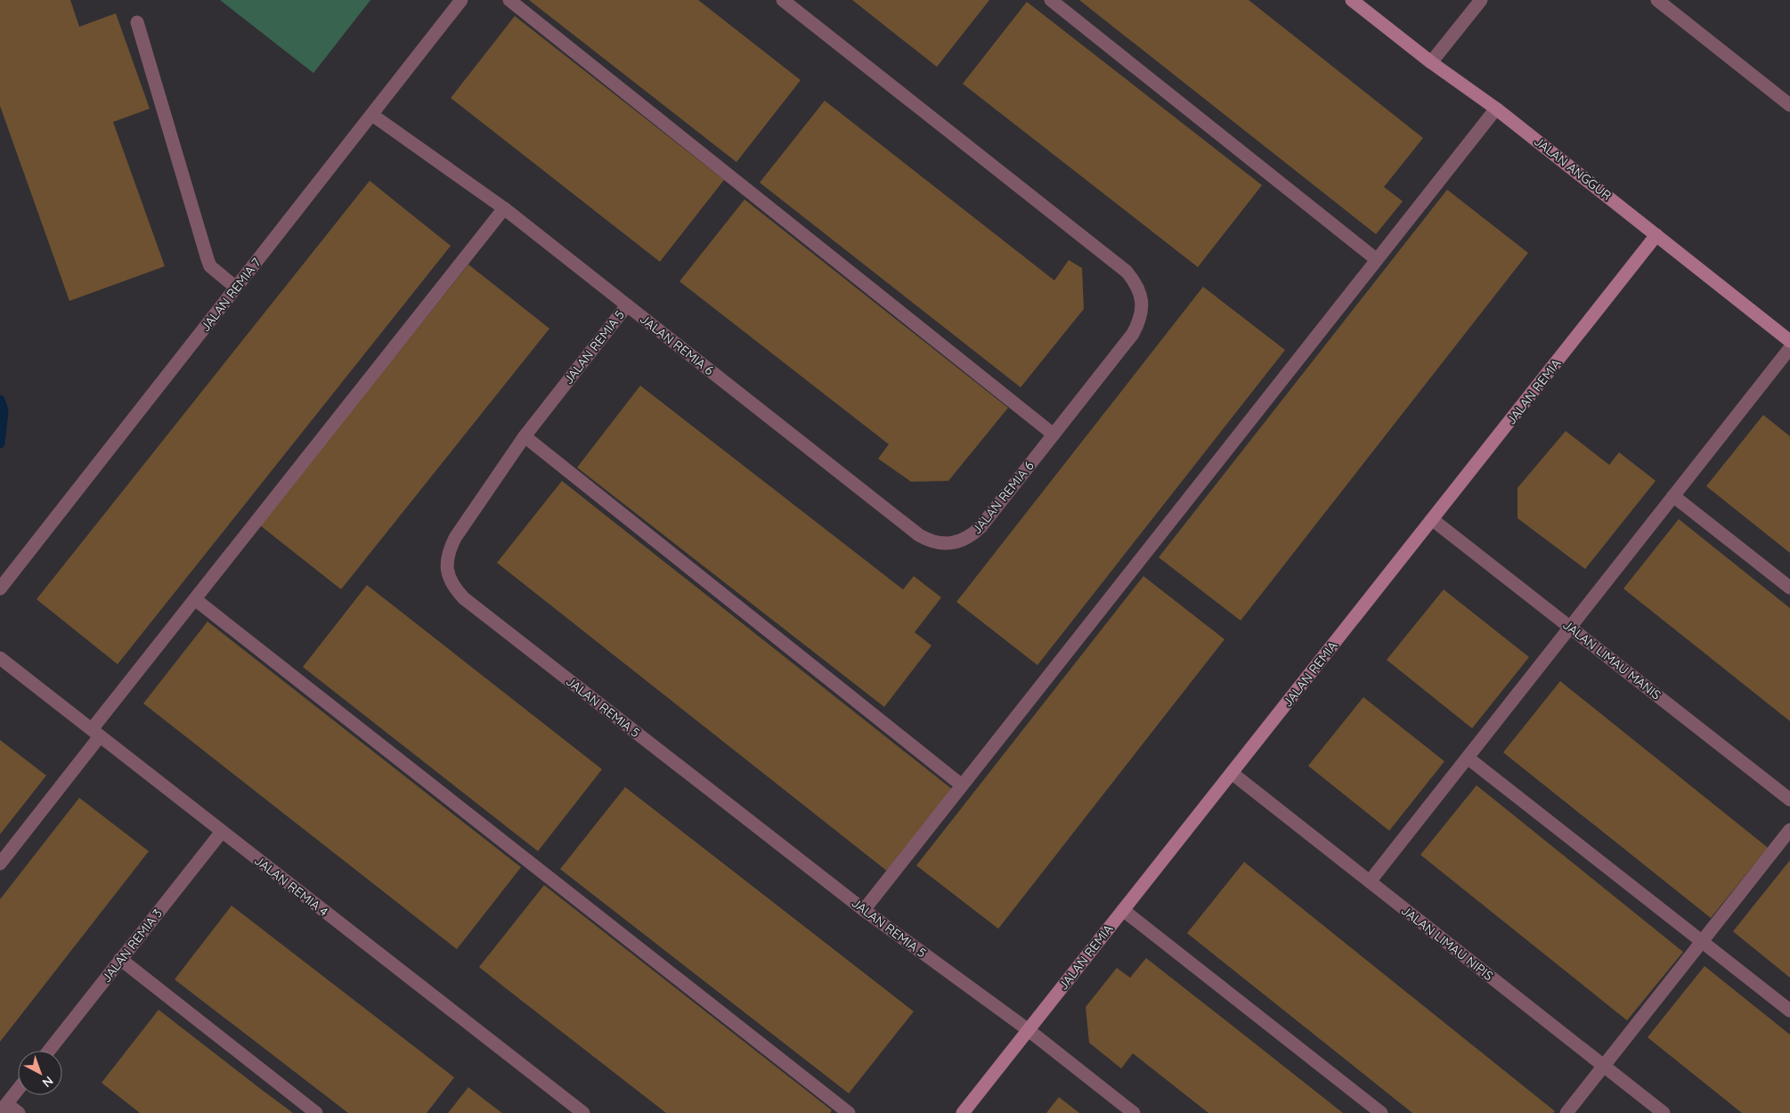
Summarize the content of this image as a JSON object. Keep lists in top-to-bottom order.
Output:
{
  "streets": {
    "street": [
      "JALAN ANGGUR",
      "JALAN REMIA 7",
      "JALAN REMIA 6",
      "JALAN REMIA 5",
      "JALAN REMIA",
      "JALAN LIMAU MANIS",
      "JALAN REMIA 4",
      "JALAN LIMAU NIPIS",
      "JALAN REMIA 3"
    ]
  },
  "crossings": [
    ["JALAN ANGGUR", "JALAN REMIA"],
    ["JALAN REMIA 7", "JALAN REMIA 6"],
    ["JALAN REMIA 6", "JALAN REMIA 5"],
    ["JALAN REMIA 5", "JALAN REMIA"],
    ["JALAN REMIA", "JALAN LIMAU MANIS"],
    ["JALAN REMIA", "JALAN LIMAU NIPIS"],
    ["JALAN REMIA 4", "JALAN REMIA 3"]
  ],
  "north": "bottom right"
}
